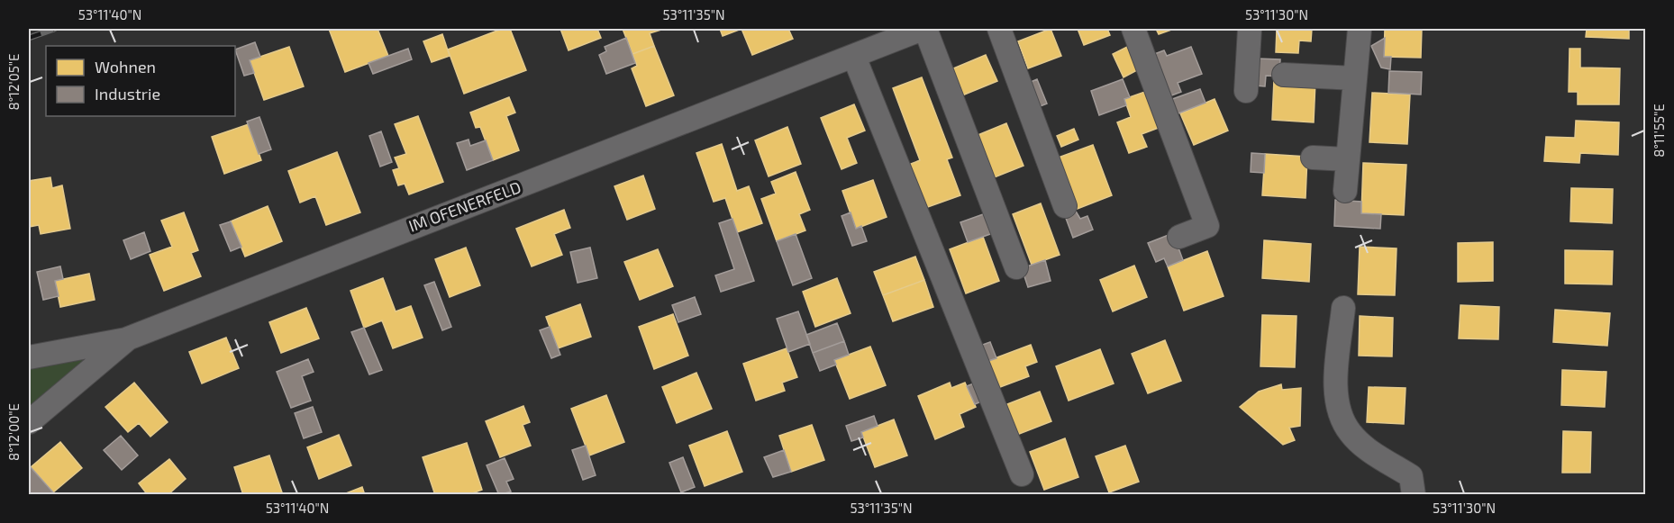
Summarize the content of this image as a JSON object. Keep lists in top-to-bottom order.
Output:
{
  "streets": {
    "street": ["IM OFENERFELD"]
  },
  "legend": ["Wohnen", "Industrie"],
  "coordinates": [
    "53°11'40\"N",
    "53°11'35\"N",
    "53°11'30\"N",
    "8°12'05\"E",
    "8°11'55\"E",
    "8°12'00\"E"
  ]
}
